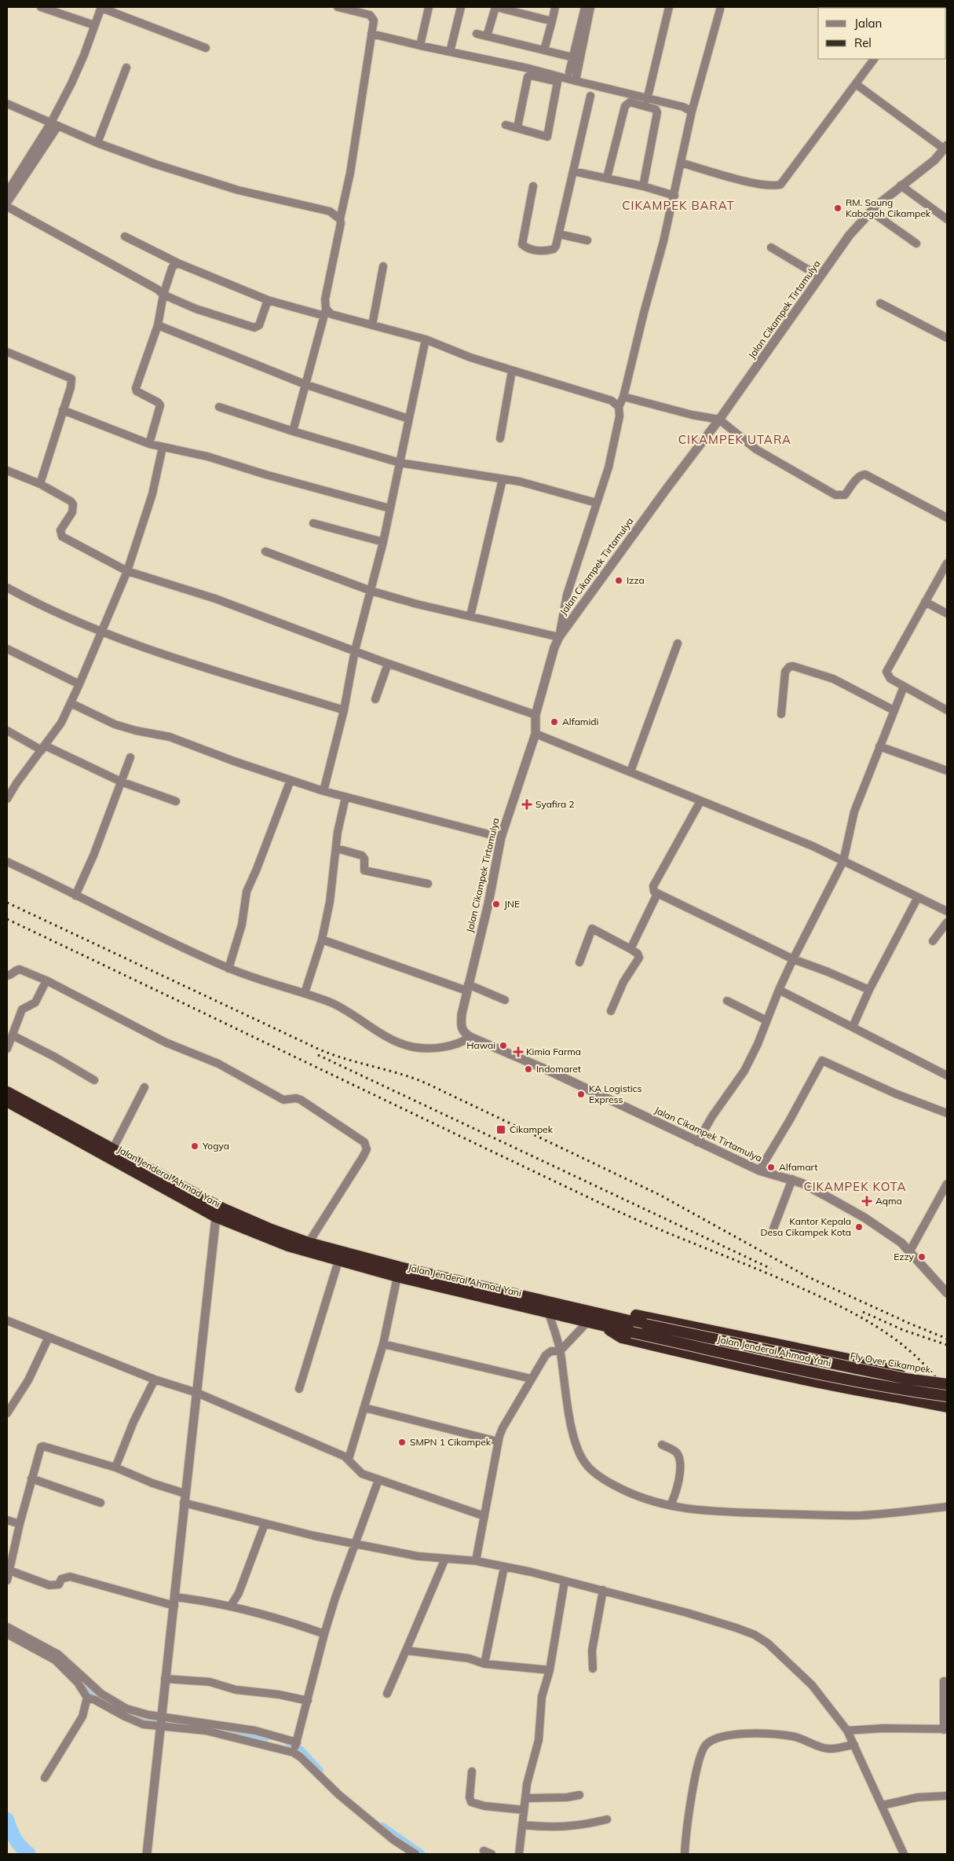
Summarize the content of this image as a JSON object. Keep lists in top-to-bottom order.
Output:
{
  "streets": {
    "highway": ["Jalan Jenderal Ahmad Yani", "Fly Over Cikampek"],
    "street": ["Jalan Cikampek Tirtamulya"]
  },
  "crossings": [
    ["Jalan Jenderal Ahmad Yani", "Fly Over Cikampek"]
  ],
  "districts": ["CIKAMPEK BARAT", "CIKAMPEK UTARA", "CIKAMPEK KOTA"],
  "places": {
    "other": [
      "RM. Saung Kabogoh Cikampek",
      "Izza",
      "Alfamidi",
      "JNE",
      "Hawai",
      "Indomaret",
      "KA Logistics Express",
      "Yogya",
      "Alfamart",
      "Kantor Kepala Desa Cikampek Kota",
      "Ezzy",
      "SMPN 1 Cikampek"
    ],
    "health": ["Syafira 2", "Kimia Farma", "Aqma"],
    "transit": ["Cikampek"]
  },
  "legend": ["Jalan", "Rel"]
}
